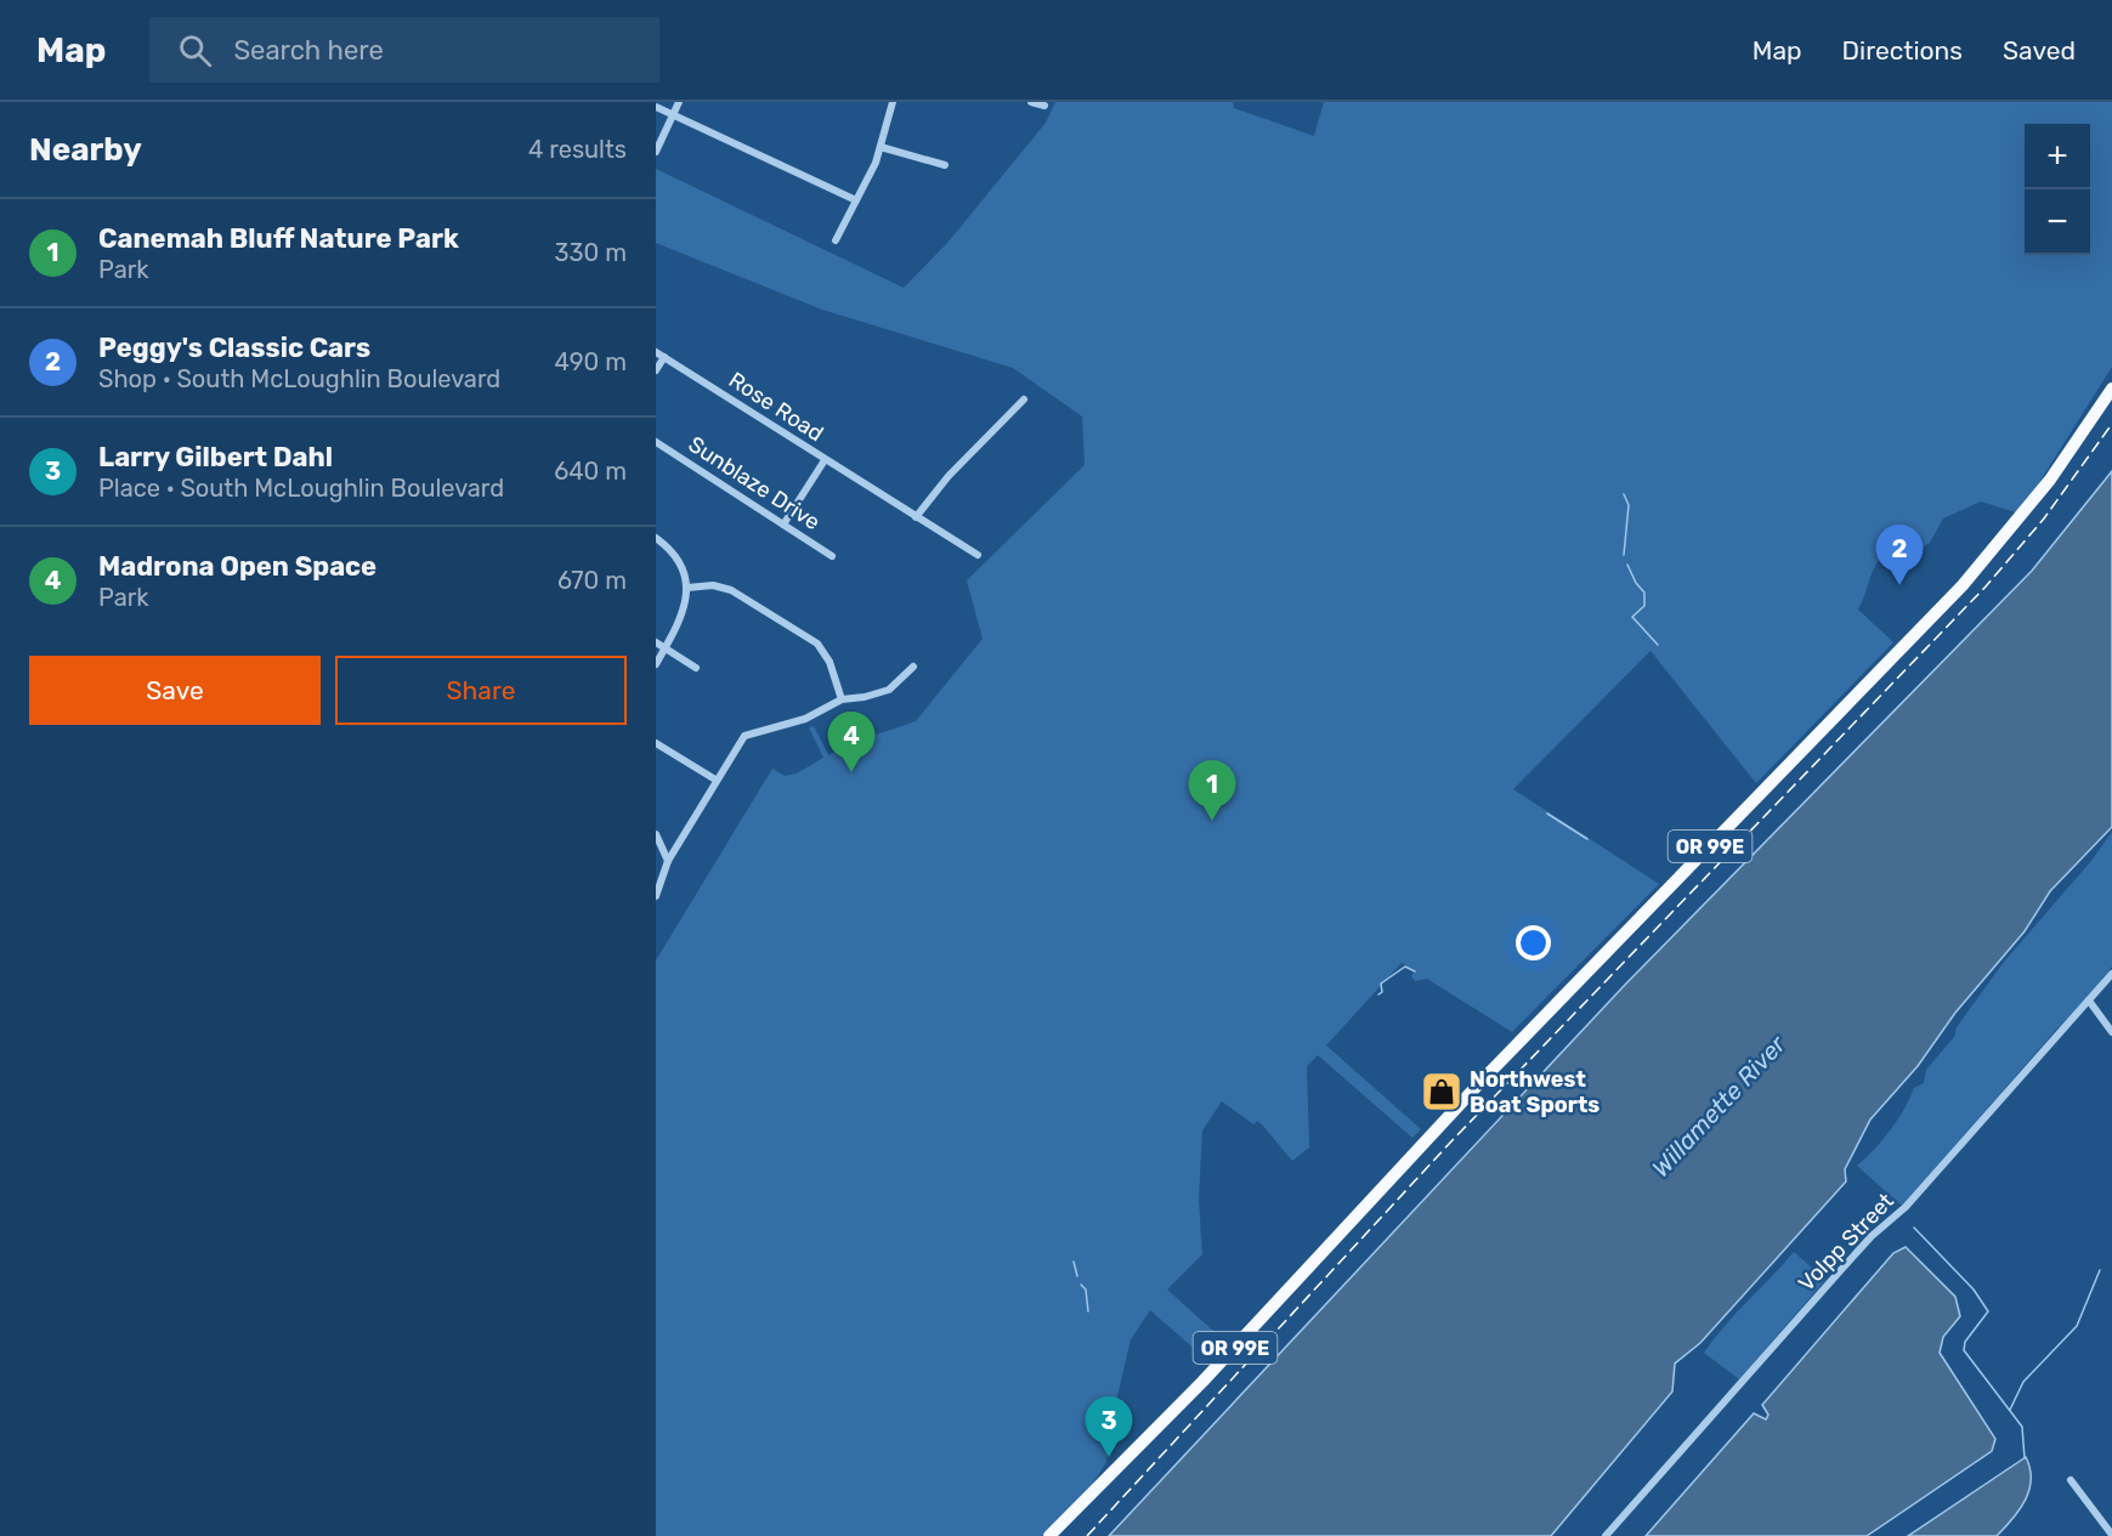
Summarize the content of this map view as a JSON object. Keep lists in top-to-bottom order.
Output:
{
  "streets": {
    "highway": ["OR 99E"],
    "street": ["Rose Road", "Sunblaze Drive", "Volpp Street"]
  },
  "water": ["Willamette River"],
  "places": {
    "shop": ["Northwest Boat Sports"]
  },
  "page": {
    "header": "Map",
    "search": "Search here",
    "nav": ["Map", "Directions", "Saved"],
    "heading": ["Nearby", "4 results"],
    "map_buttons": ["+", "−"],
    "list": [
      {
        "mark": "1",
        "name": "Canemah Bluff Nature Park",
        "note": "Park",
        "value": "330 m"
      },
      {
        "mark": "2",
        "name": "Peggy's Classic Cars",
        "note": "Shop · South McLoughlin Boulevard",
        "value": "490 m"
      },
      {
        "mark": "3",
        "name": "Larry Gilbert Dahl",
        "note": "Place · South McLoughlin Boulevard",
        "value": "640 m"
      },
      {
        "mark": "4",
        "name": "Madrona Open Space",
        "note": "Park",
        "value": "670 m"
      }
    ],
    "pins": [
      "2",
      "4",
      "1",
      "3"
    ],
    "buttons": ["Save", "Share"]
  }
}
